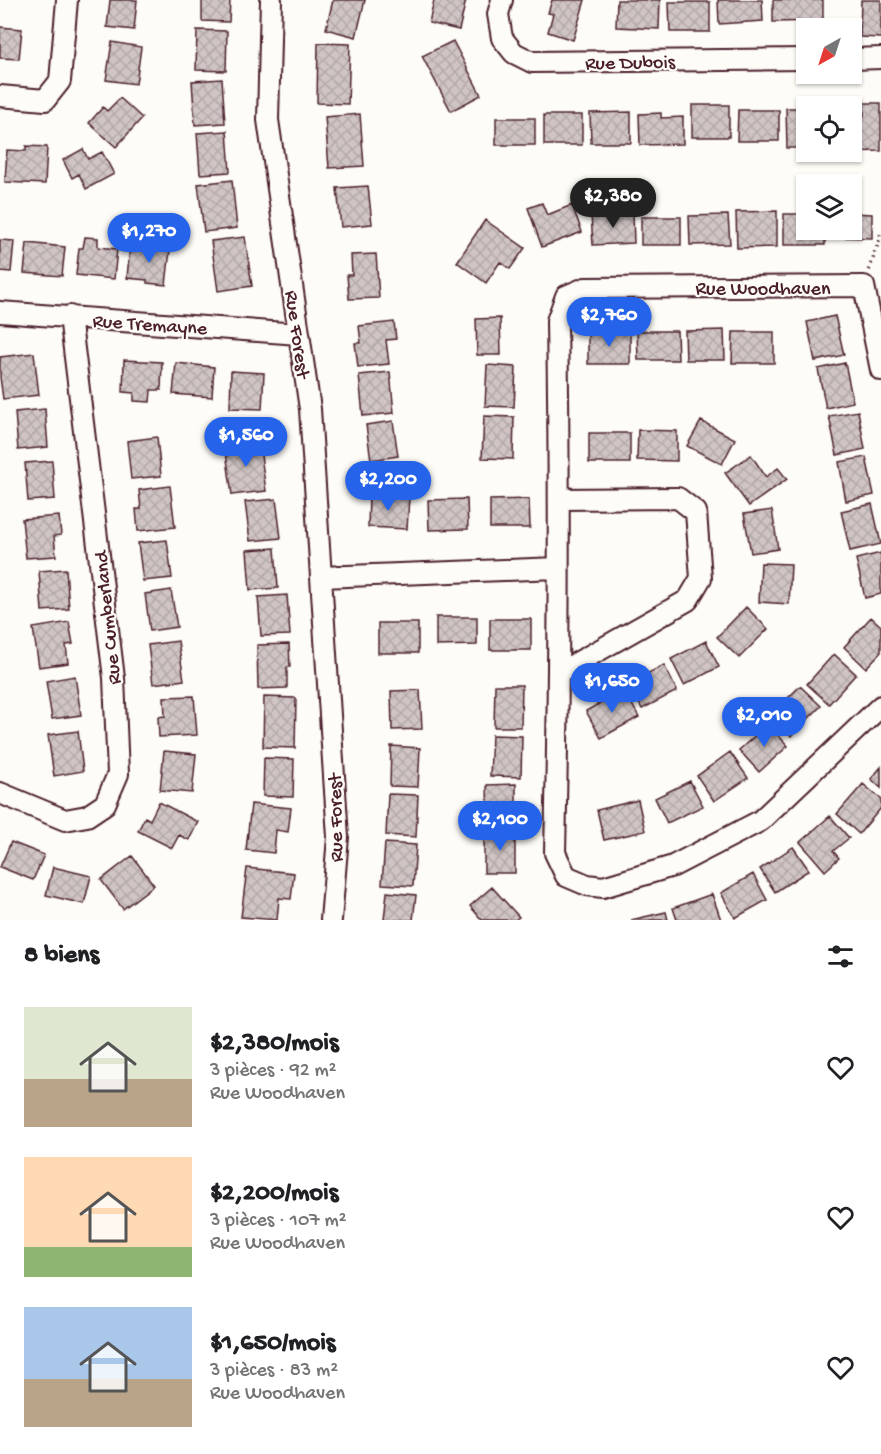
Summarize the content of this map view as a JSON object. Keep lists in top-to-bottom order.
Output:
{
  "streets": {
    "street": [
      "Rue Dubois",
      "Rue Woodhaven",
      "Rue Tremayne",
      "Rue Forest",
      "Rue Cumberland"
    ]
  },
  "crossings": [
    ["Rue Tremayne", "Rue Forest"],
    ["Rue Tremayne", "Rue Cumberland"]
  ],
  "north": "bottom left",
  "page": {
    "price": [
      "$2,380",
      "$1,270",
      "$2,760",
      "$1,560",
      "$2,200",
      "$1,650",
      "$2,010",
      "$2,100"
    ],
    "heading": "8 biens",
    "list": [
      {
        "name": "$2,380/mois",
        "note": "3 pièces · 92 m² · Rue Woodhaven"
      },
      {
        "name": "$2,200/mois",
        "note": "3 pièces · 107 m² · Rue Woodhaven"
      },
      {
        "name": "$1,650/mois",
        "note": "3 pièces · 83 m² · Rue Woodhaven"
      }
    ]
  }
}
